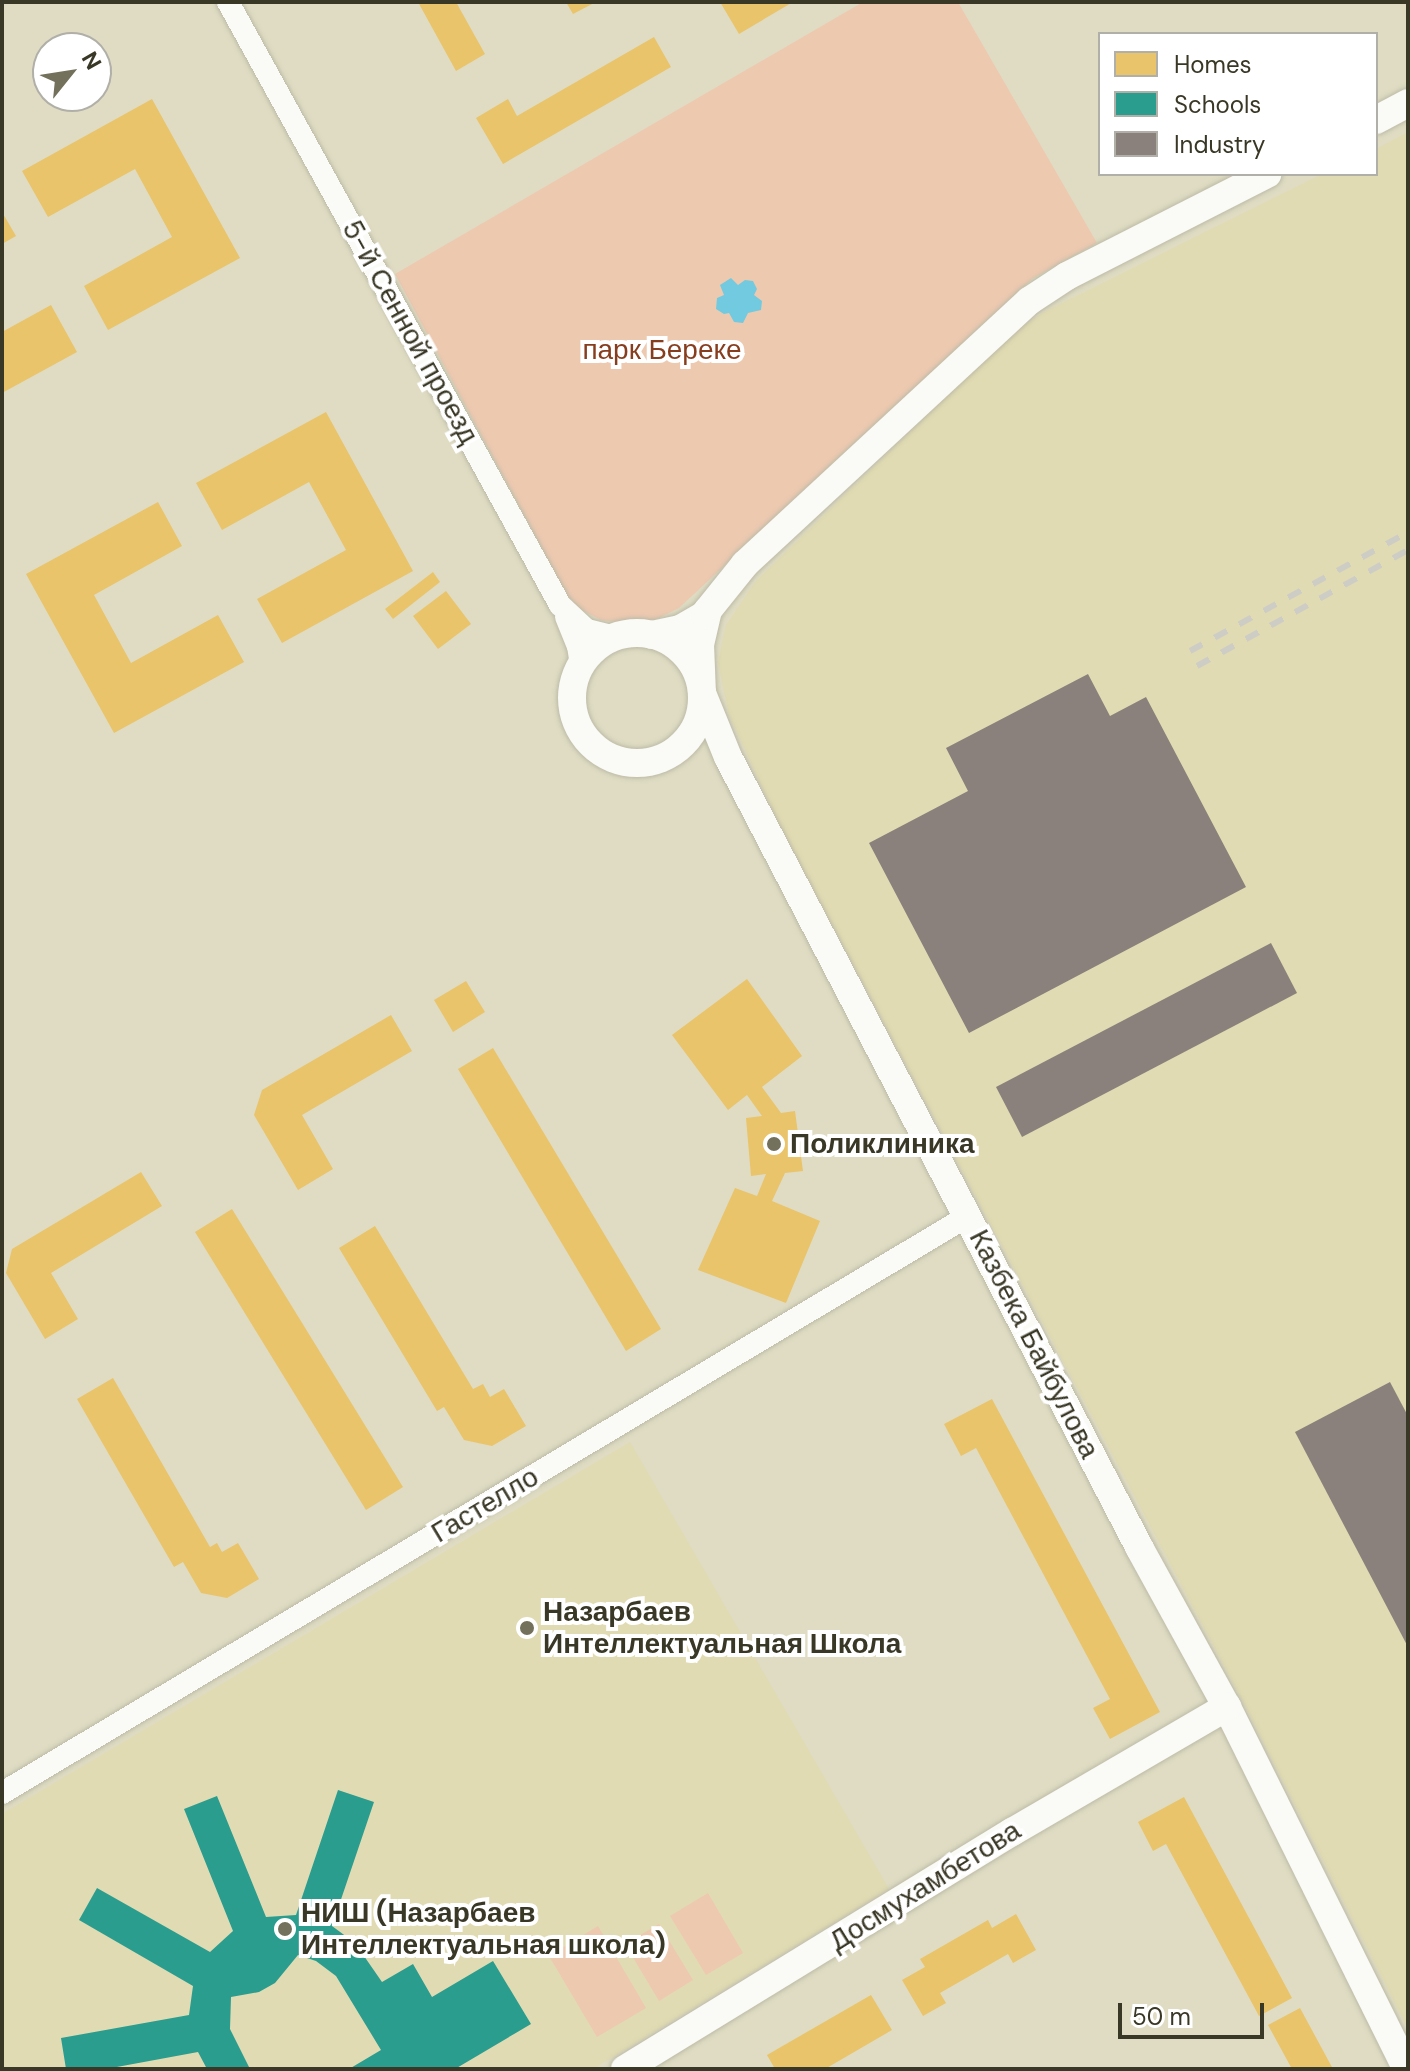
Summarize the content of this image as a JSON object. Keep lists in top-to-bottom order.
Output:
{
  "streets": {
    "street": [
      "5-й Сенной проезд",
      "Казбека Байбулова",
      "Гастелло",
      "Досмухамбетова"
    ]
  },
  "crossings": [
    ["5-й Сенной проезд", "Казбека Байбулова"],
    ["Казбека Байбулова", "Гастелло"],
    ["Казбека Байбулова", "Досмухамбетова"]
  ],
  "parks": ["парк Береке"],
  "places": ["Поликлиника", "Назарбаев Интеллектуальная Школа", "НИШ (Назарбаев Интеллектуальная школа)"],
  "legend": ["Homes", "Schools", "Industry"],
  "scale_bar": "50 m",
  "north": "top right"
}
